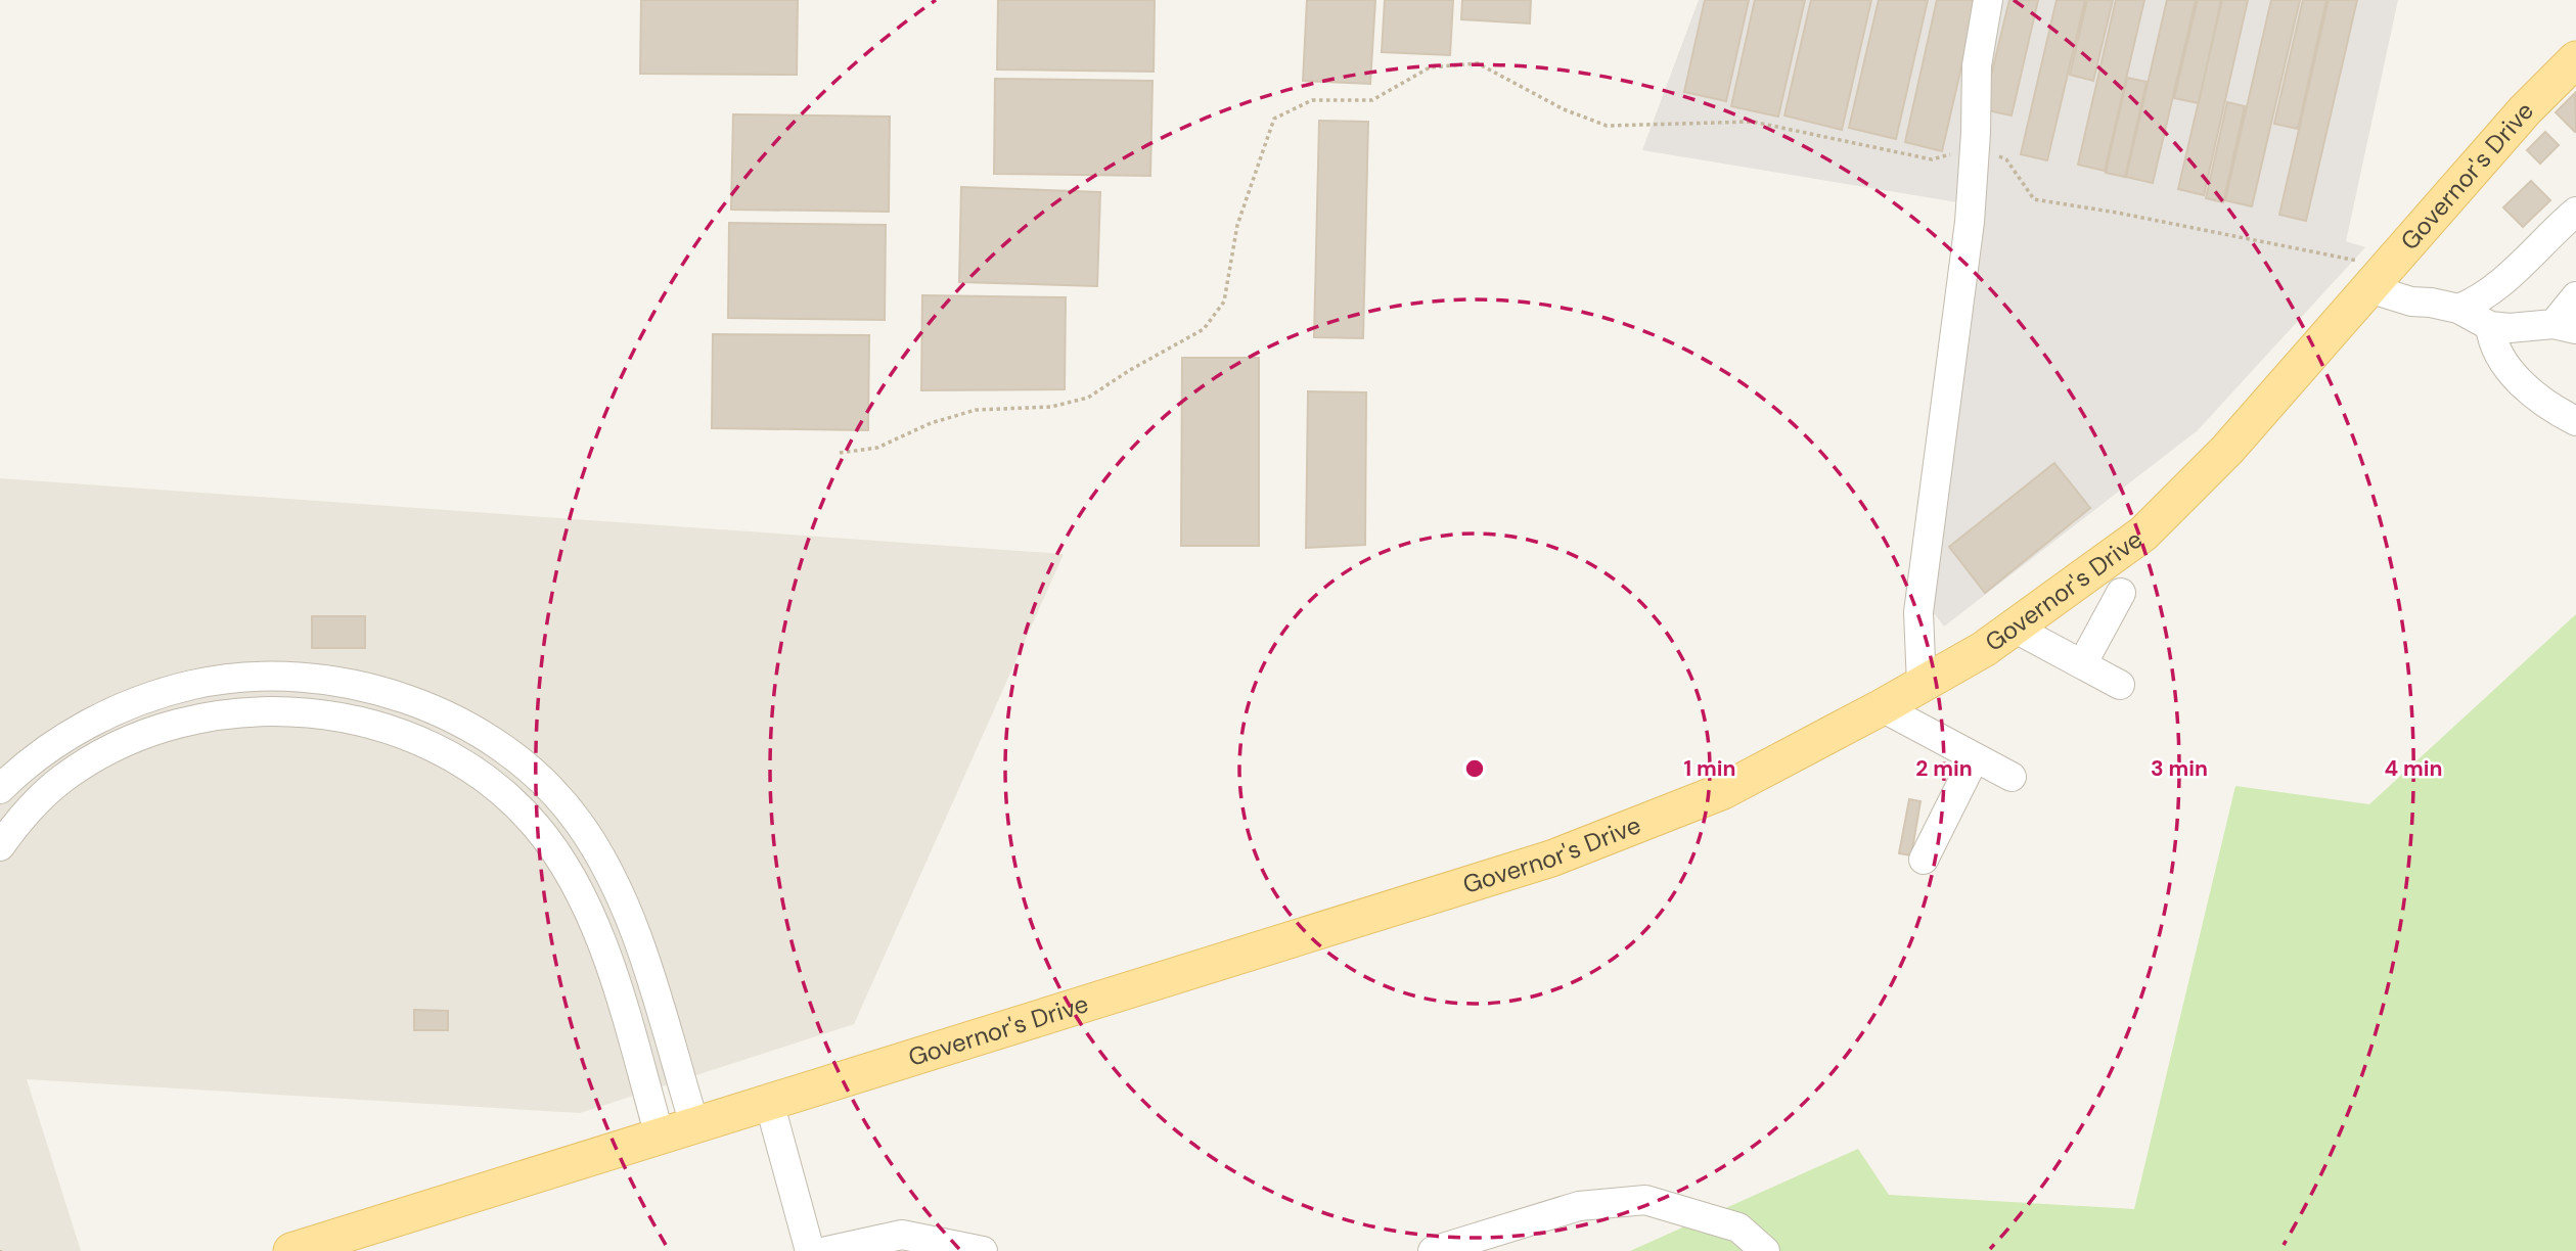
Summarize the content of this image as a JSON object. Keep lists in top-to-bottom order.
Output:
{
  "streets": {
    "main road": ["Governor's Drive"]
  },
  "rings": [
    "1 min",
    "2 min",
    "3 min",
    "4 min"
  ]
}
